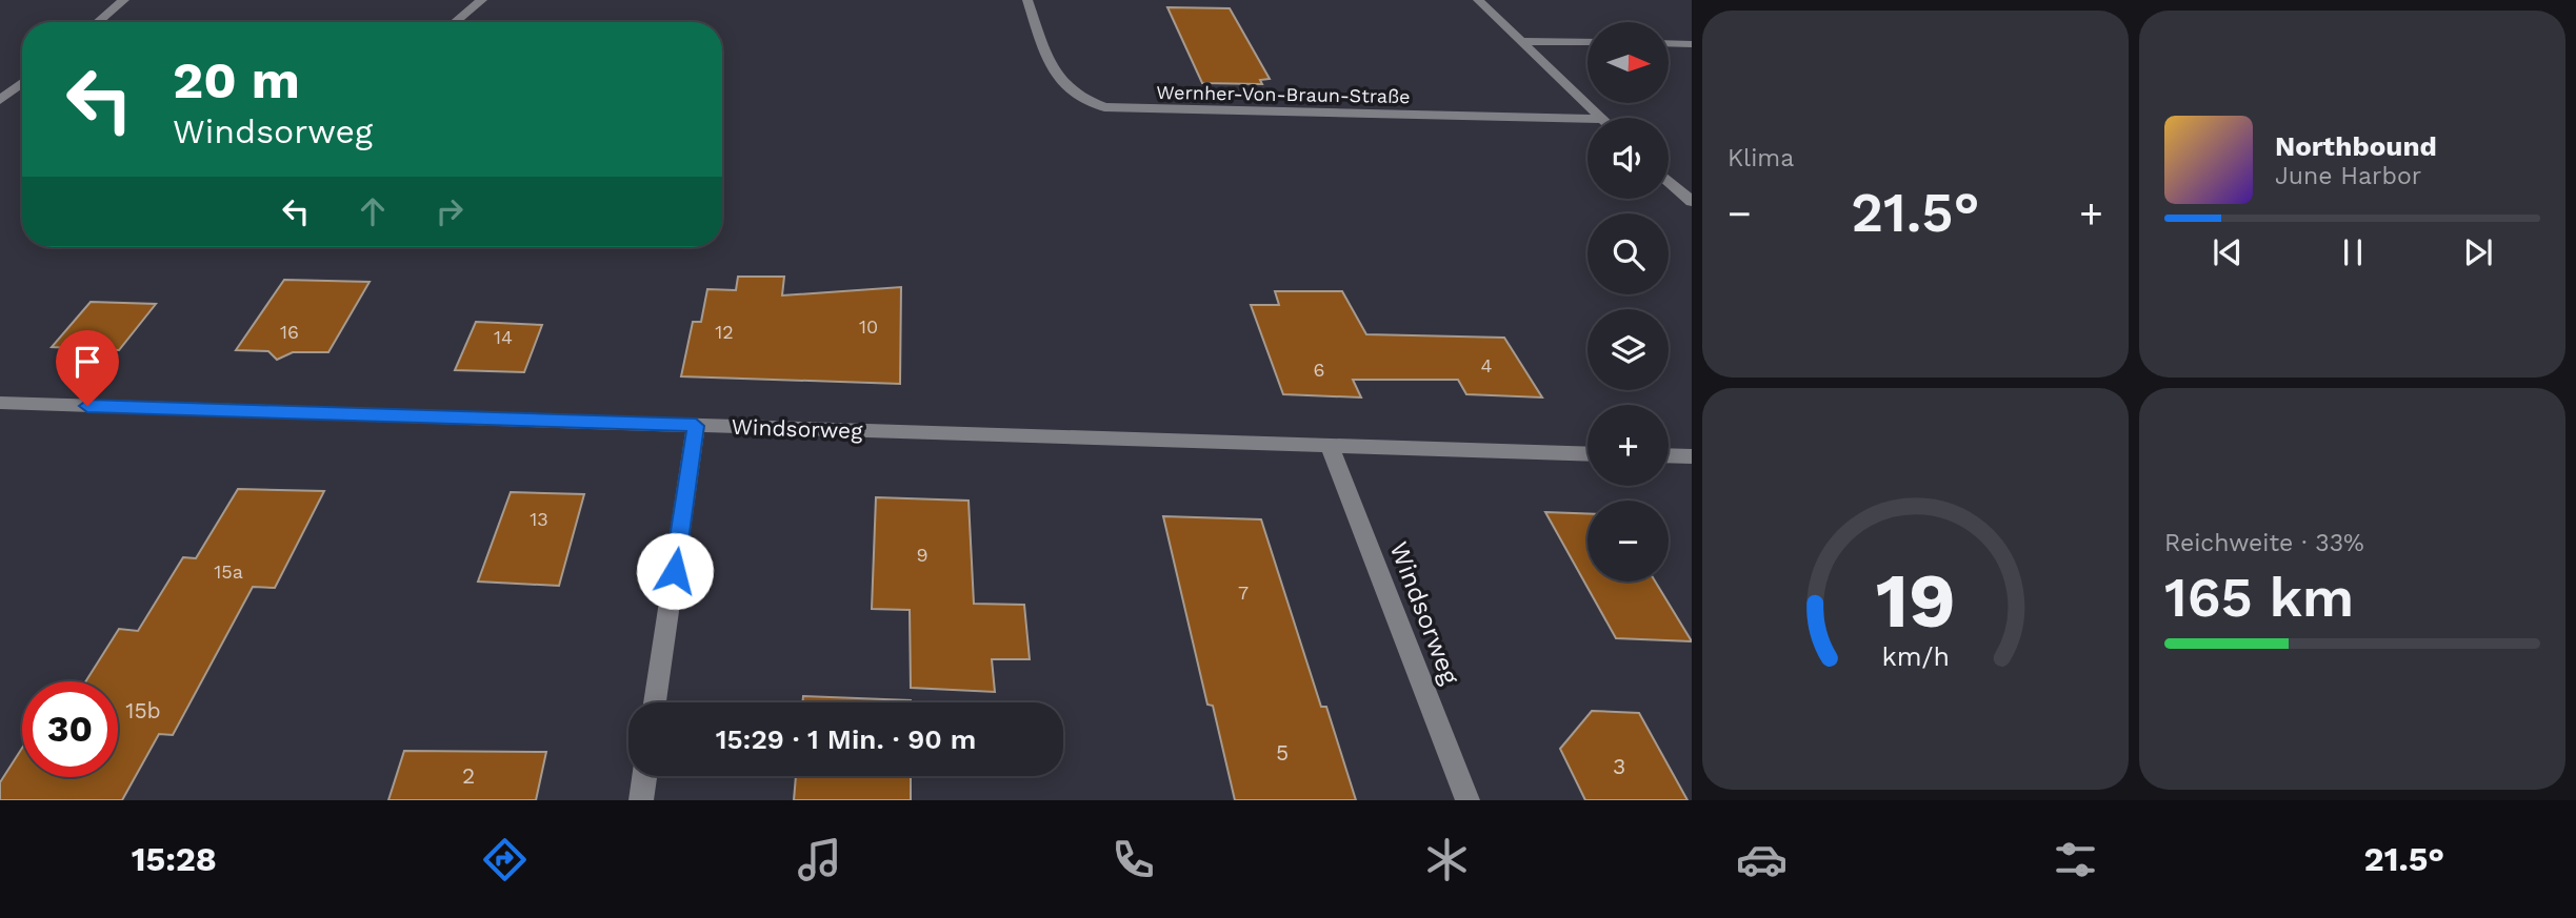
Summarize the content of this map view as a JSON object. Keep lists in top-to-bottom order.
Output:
{
  "streets": {
    "street": ["Wernher-Von-Braun-Straße", "Windsorweg"]
  },
  "house_numbers": [
    "10",
    "16",
    "12",
    "14",
    "4",
    "6",
    "13",
    "9",
    "15a",
    "7",
    "15b",
    "5",
    "3",
    "2"
  ],
  "north": "right",
  "page": {
    "tile": [
      "Klima",
      ["Reichweite · 33%", "165 km"]
    ],
    "map_buttons": ["+", "−"],
    "turn": ["20 m", "Windsorweg"],
    "song": ["Northbound", "June Harbor"],
    "heat": ["−", "21.5°", "+"],
    "limit": "30",
    "trip": "15:29 · 1 Min. · 90 m",
    "tabs": ["15:28", "21.5°"],
    "gauge": ["19", "km/h"]
  }
}
